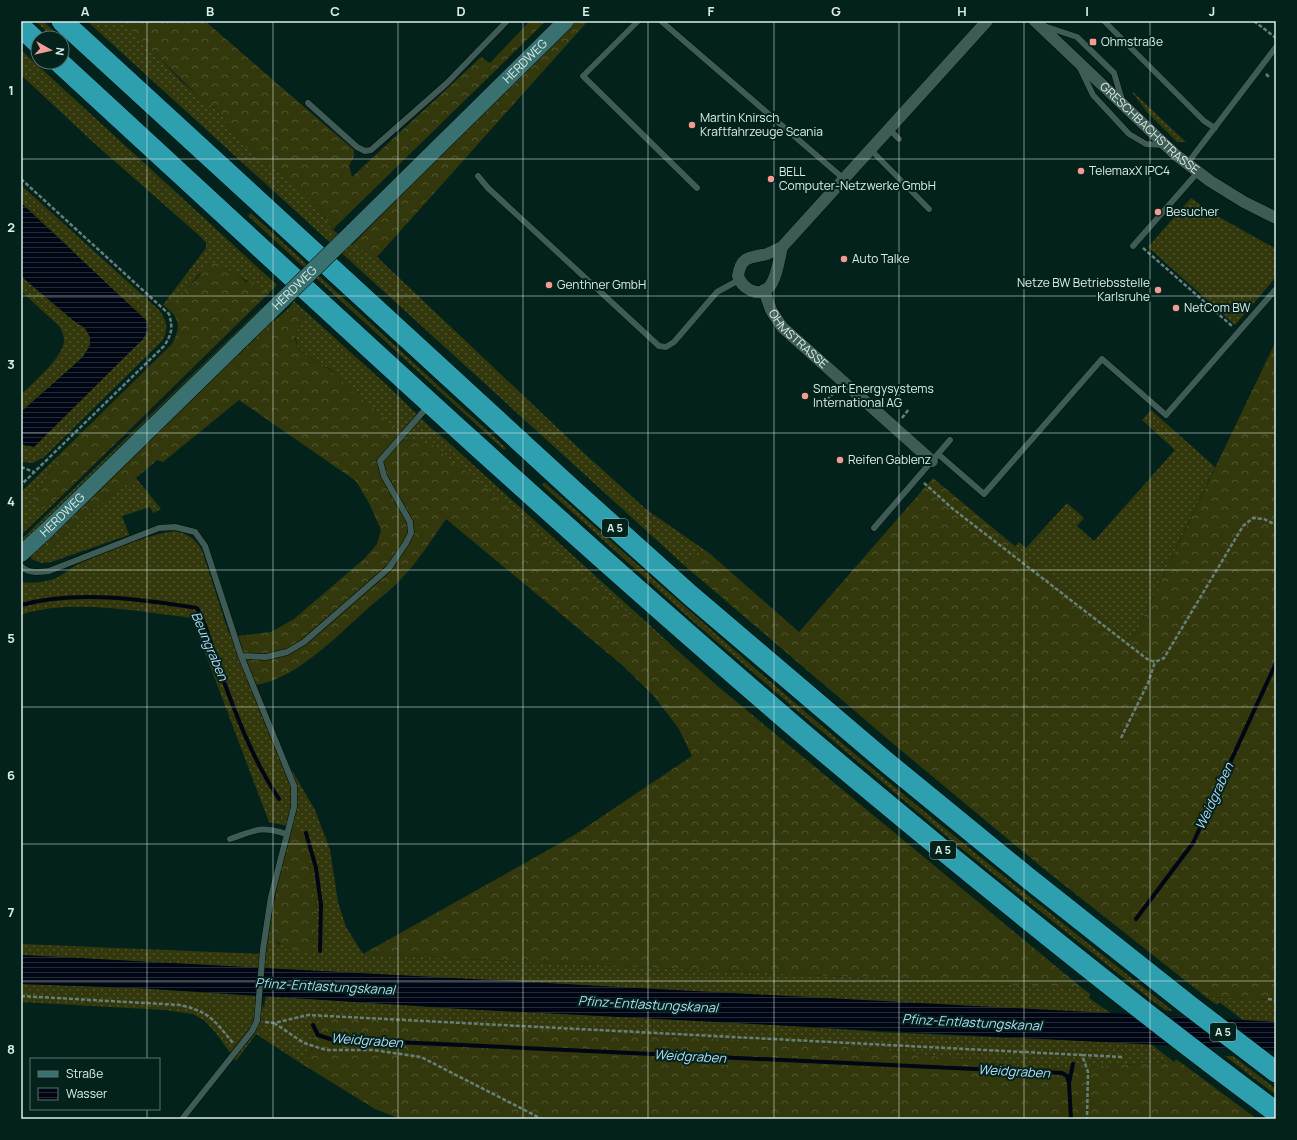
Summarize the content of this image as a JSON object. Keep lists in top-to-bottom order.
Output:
{
  "streets": {
    "highway": ["A 5"],
    "main road": ["HERDWEG"],
    "street": ["GRESCHBACHSTRASSE", "OHMSTRASSE"]
  },
  "water": ["Beungraben", "Weidgraben", "Pfinz-Entlastungskanal"],
  "places": {
    "transit": ["Ohmstraße"],
    "other": [
      "Martin Knirsch Kraftfahrzeuge Scania",
      "TelemaxX IPC4",
      "BELL Computer-Netzwerke GmbH",
      "Besucher",
      "Auto Talke",
      "Genthner GmbH",
      "Netze BW Betriebsstelle Karlsruhe",
      "NetCom BW",
      "Smart Energysystems International AG",
      "Reifen Gablenz"
    ]
  },
  "legend": ["Straße", "Wasser"],
  "north": "right",
  "grid": {
    "columns": [
      "A",
      "B",
      "C",
      "D",
      "E",
      "F",
      "G",
      "H",
      "I",
      "J"
    ],
    "rows": [
      "1",
      "2",
      "3",
      "4",
      "5",
      "6",
      "7",
      "8"
    ]
  }
}
